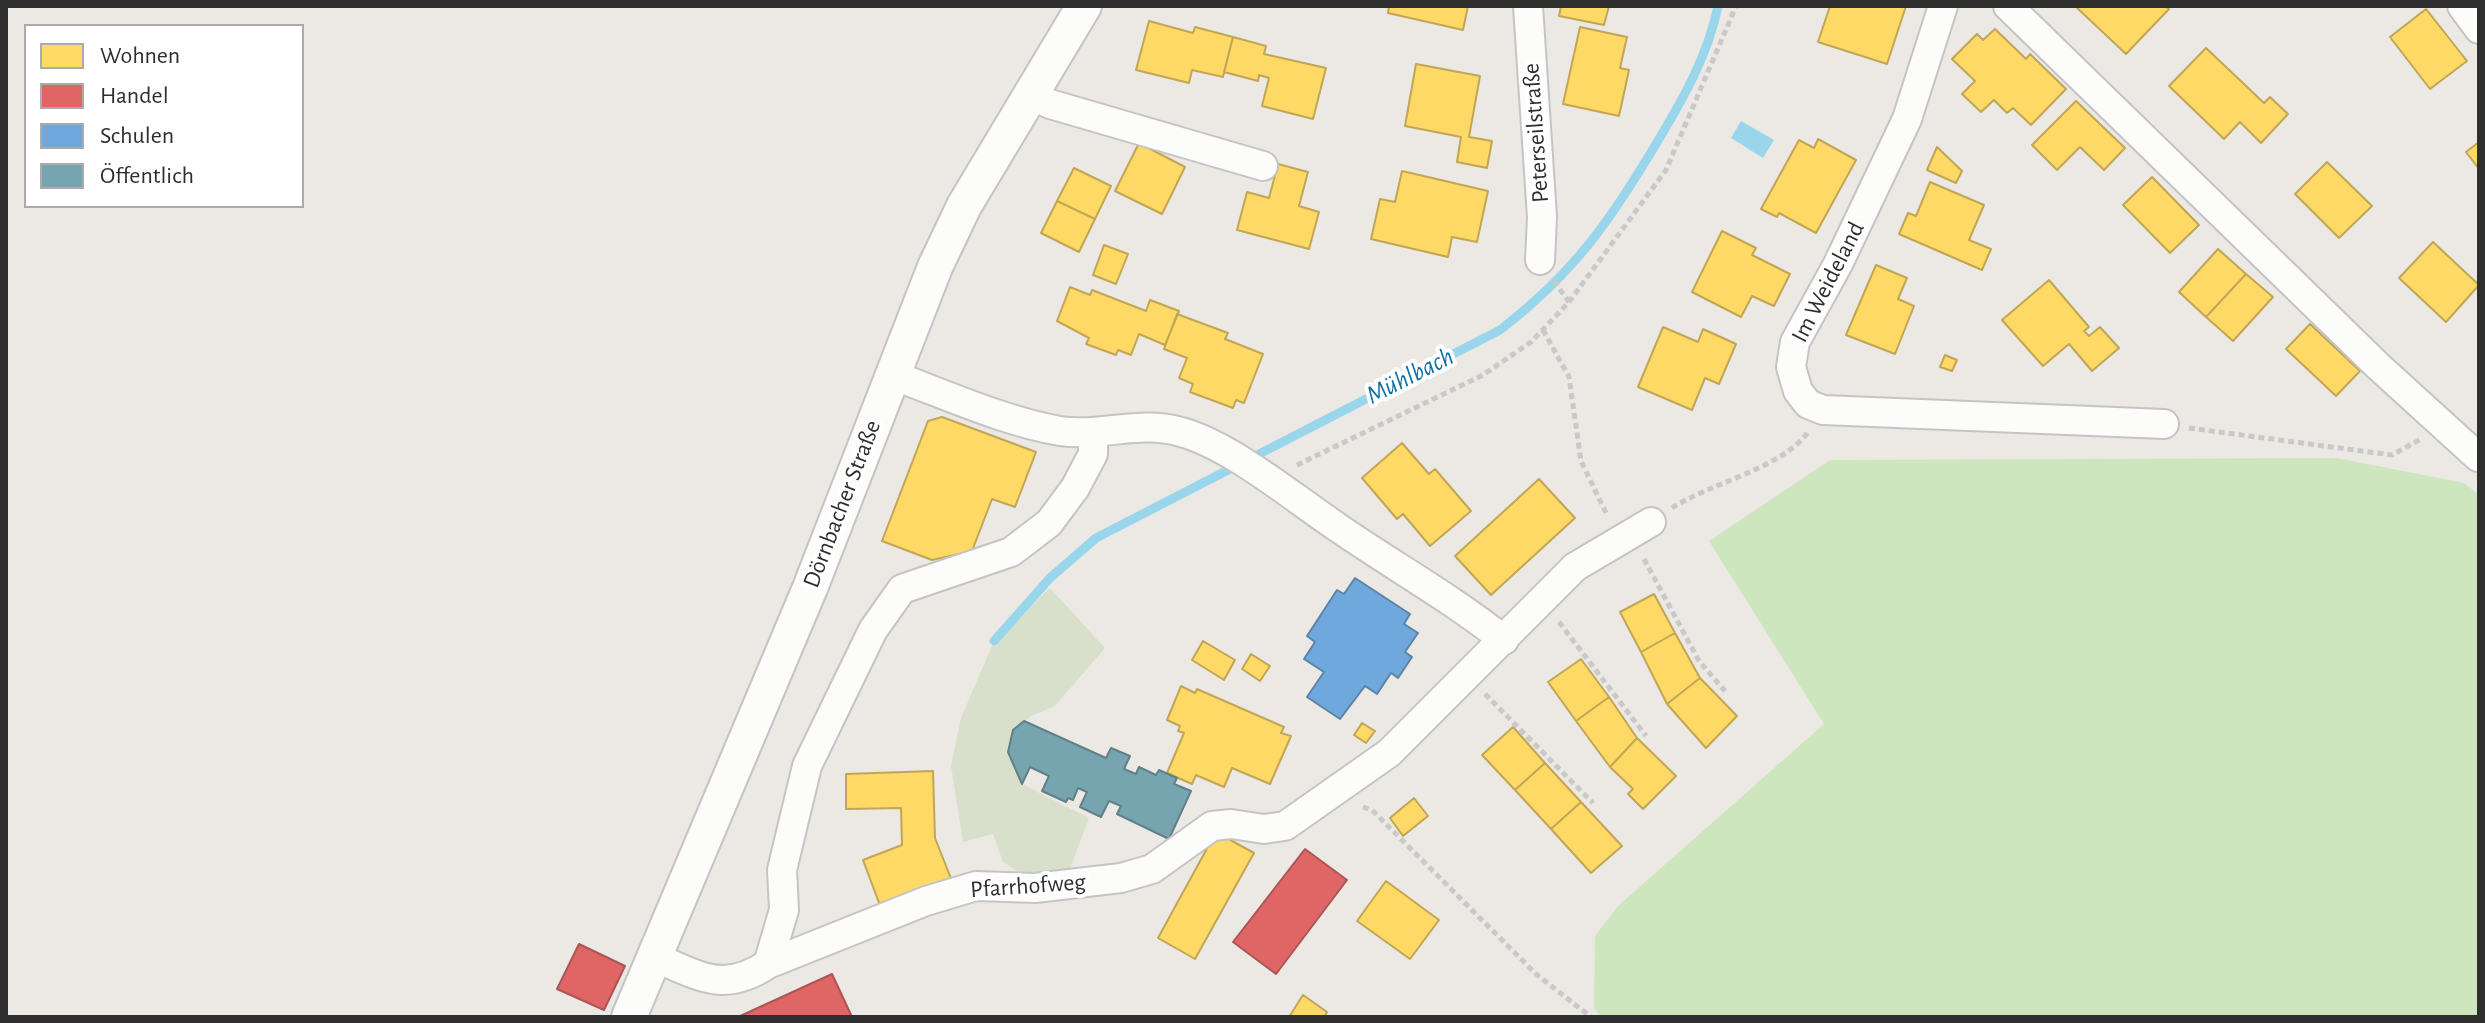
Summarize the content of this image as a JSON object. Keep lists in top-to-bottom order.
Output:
{
  "streets": {
    "street": [
      "Peterseilstraße",
      "Im Weideland",
      "Dörnbacher Straße",
      "Pfarrhofweg"
    ]
  },
  "crossings": [
    ["Dörnbacher Straße", "Pfarrhofweg"]
  ],
  "water": ["Mühlbach"],
  "legend": [
    "Wohnen",
    "Handel",
    "Schulen",
    "Öffentlich"
  ]
}
